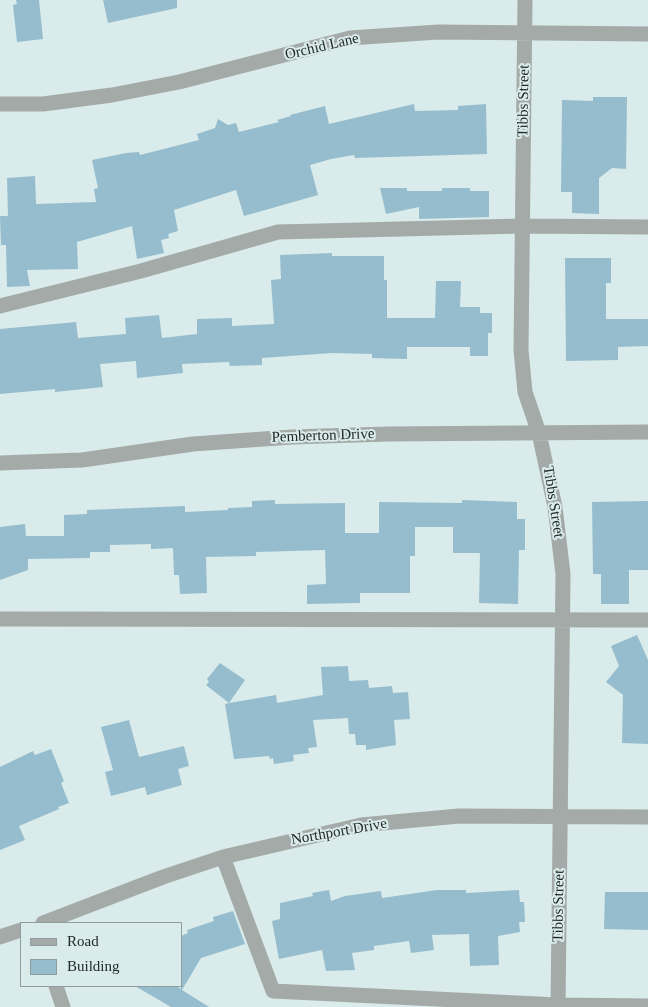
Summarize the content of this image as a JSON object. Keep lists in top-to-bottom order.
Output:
{
  "streets": {
    "street": [
      "Orchid Lane",
      "Tibbs Street",
      "Pemberton Drive",
      "Northport Drive"
    ]
  },
  "crossings": [
    ["Orchid Lane", "Tibbs Street"],
    ["Tibbs Street", "Pemberton Drive"],
    ["Tibbs Street", "Northport Drive"]
  ],
  "legend": ["Road", "Building"]
}
